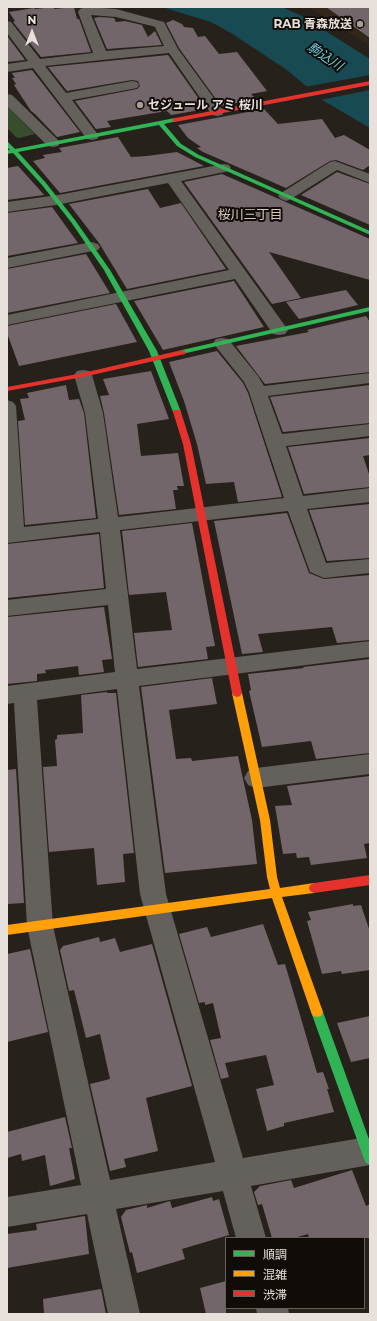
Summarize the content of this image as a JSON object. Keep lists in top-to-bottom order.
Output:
{
  "districts": ["桜川三丁目"],
  "water": ["駒込川"],
  "places": ["RAB 青森放送", "セジュール アミ 桜川"],
  "legend": ["順調", "混雑", "渋滞"],
  "north": "top"
}
